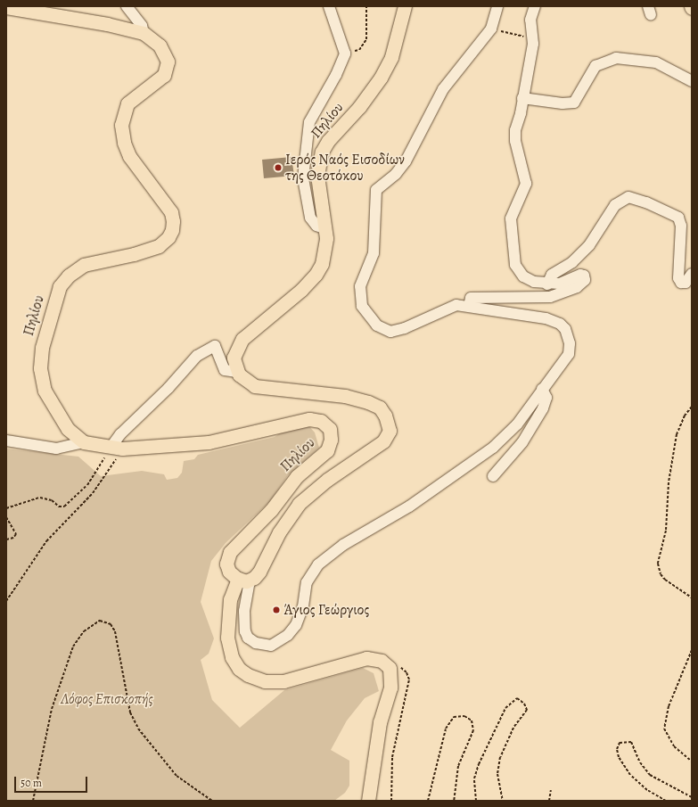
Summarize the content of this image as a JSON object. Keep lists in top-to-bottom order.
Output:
{
  "streets": {
    "main road": ["Πηλίου"]
  },
  "parks": ["Λόφος Επισκοπής"],
  "places": ["Ιερός Ναός Εισοδίων της Θεοτόκου", "Άγιος Γεώργιος"],
  "scale_bar": "50 m"
}
